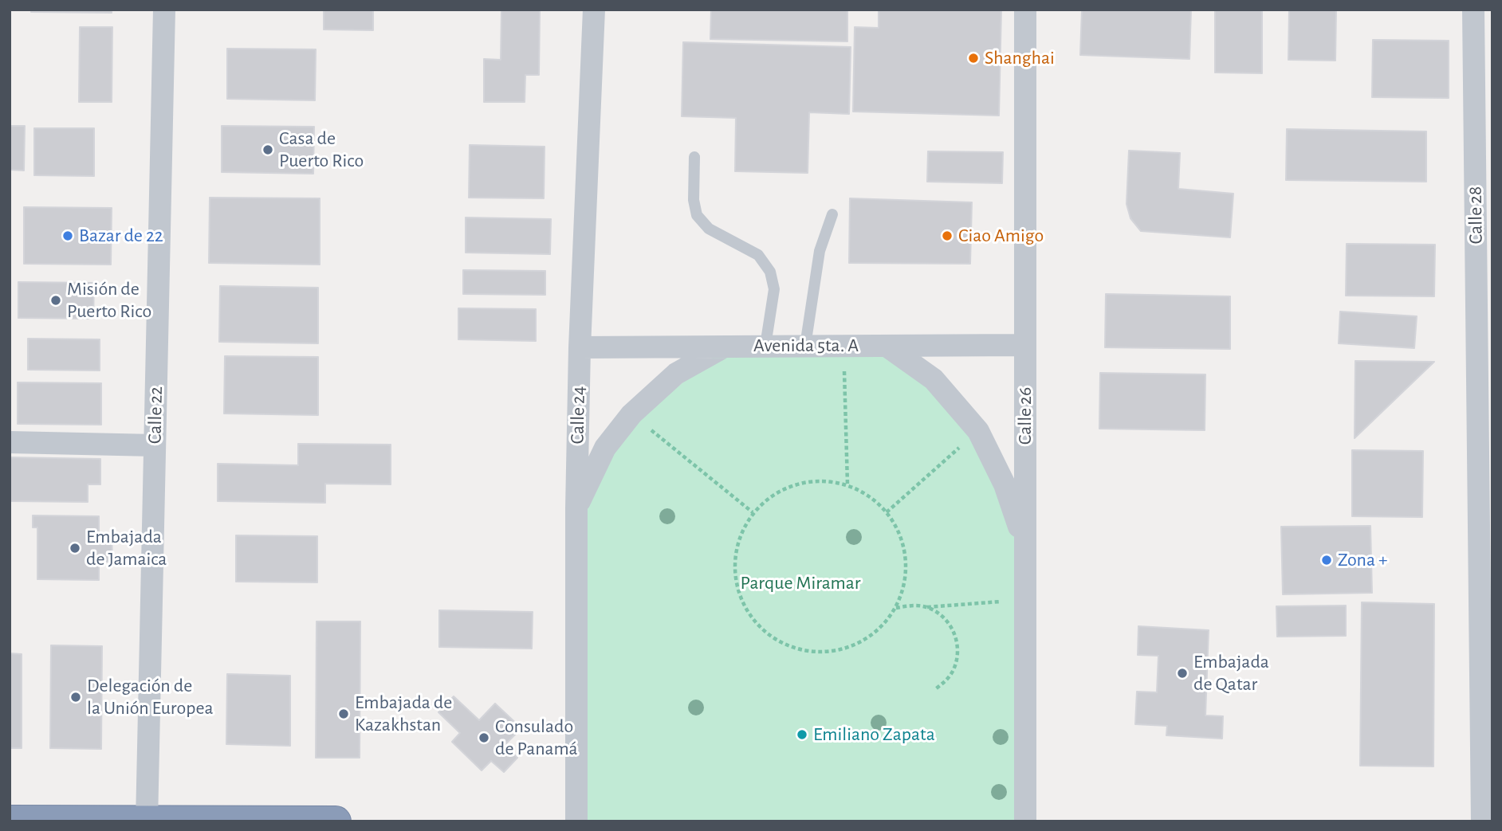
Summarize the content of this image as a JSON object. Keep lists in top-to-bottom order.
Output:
{
  "streets": {
    "street": [
      "Calle 28",
      "Avenida 5ta. A",
      "Calle 22",
      "Calle 24",
      "Calle 26"
    ]
  },
  "crossings": [
    ["Avenida 5ta. A", "Calle 24"],
    ["Avenida 5ta. A", "Calle 26"]
  ],
  "parks": ["Parque Miramar"],
  "places": [
    "Shanghai",
    "Casa de Puerto Rico",
    "Bazar de 22",
    "Ciao Amigo",
    "Misión de Puerto Rico",
    "Embajada de Jamaica",
    "Zona +",
    "Embajada de Qatar",
    "Delegación de la Unión Europea",
    "Embajada de Kazakhstan",
    "Emiliano Zapata",
    "Consulado de Panamá"
  ]
}
